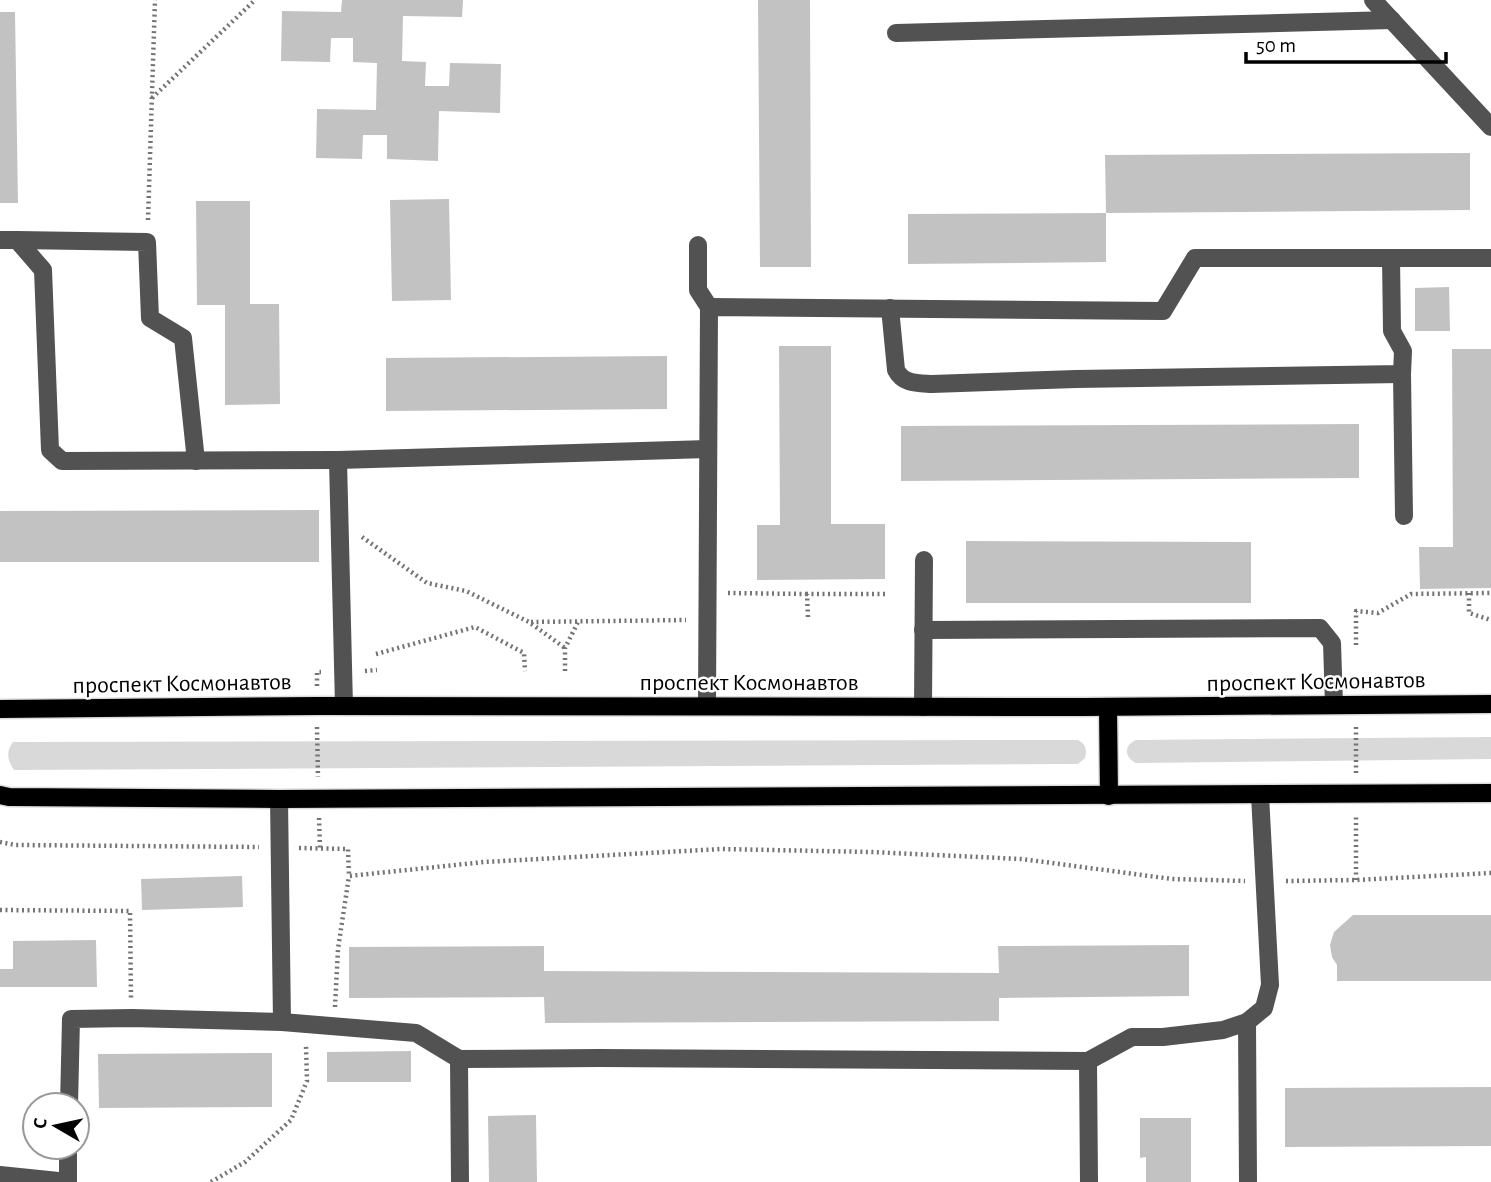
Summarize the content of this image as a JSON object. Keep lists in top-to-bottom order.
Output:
{
  "streets": {
    "main road": ["проспект Космонавтов"]
  },
  "scale_bar": "50 m",
  "north": "left"
}
